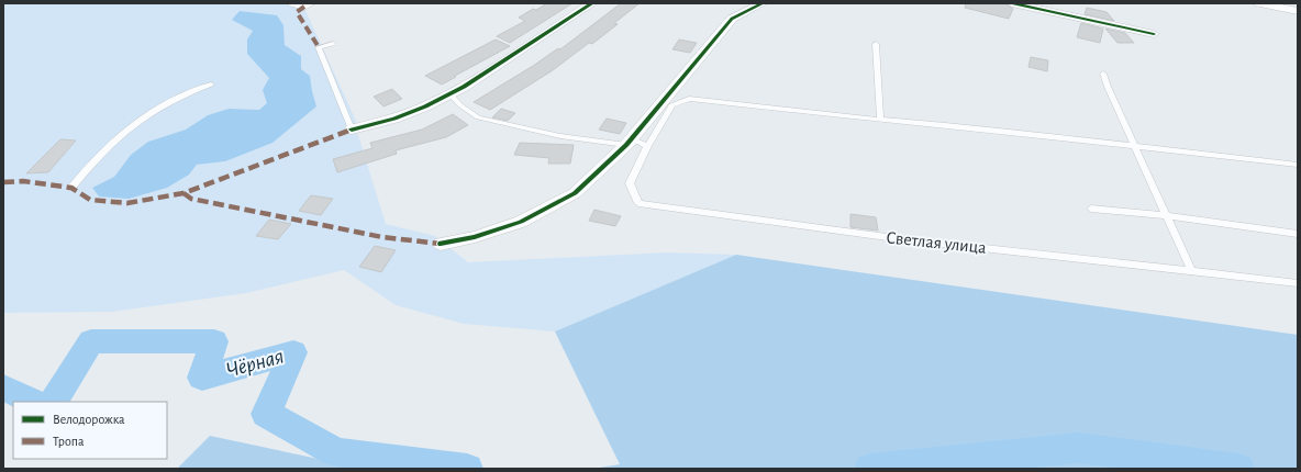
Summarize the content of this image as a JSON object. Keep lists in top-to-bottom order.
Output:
{
  "streets": {
    "lane": ["Светлая улица"]
  },
  "water": ["Чёрная"],
  "legend": ["Велодорожка", "Тропа"]
}
